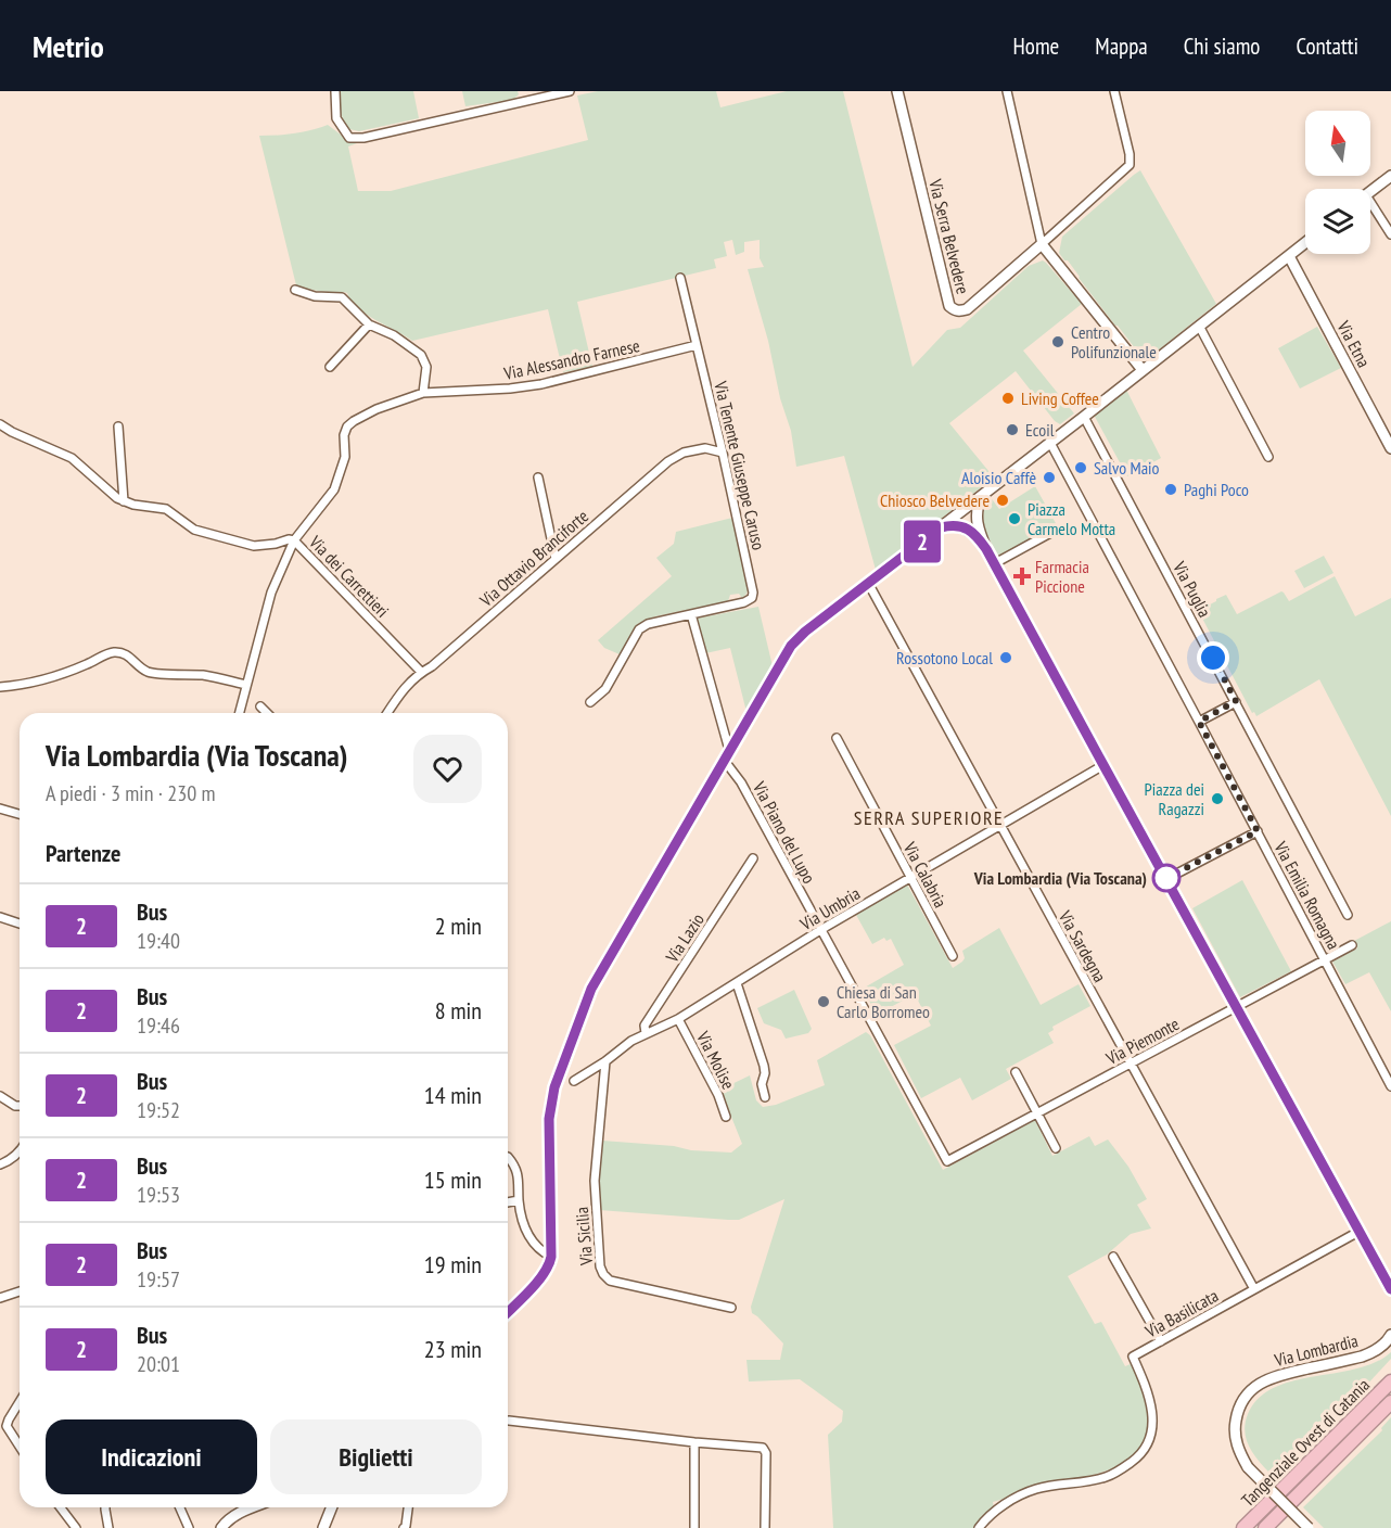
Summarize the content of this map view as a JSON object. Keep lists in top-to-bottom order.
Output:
{
  "streets": {
    "highway": ["Tangenziale Ovest di Catania"],
    "street": [
      "Via Serra Belvedere",
      "Via Etna",
      "Via Alessandro Farnese",
      "Via Tenente Giuseppe Caruso",
      "Via Ottavio Branciforte",
      "Via dei Carrettieri",
      "Via Puglia",
      "Via Piano del Lupo",
      "Via Calabria",
      "Via Emilia Romagna",
      "Via Umbria",
      "Via Lazio",
      "Via Sardegna",
      "Via Piemonte",
      "Via Molise",
      "Via Sicilia",
      "Via Basilicata",
      "Via Lombardia"
    ]
  },
  "crossings": [
    ["Via Alessandro Farnese", "Via Tenente Giuseppe Caruso"],
    ["Via Alessandro Farnese", "Via dei Carrettieri"],
    ["Via Tenente Giuseppe Caruso", "Via Ottavio Branciforte"],
    ["Via Tenente Giuseppe Caruso", "Via Piano del Lupo"],
    ["Via Ottavio Branciforte", "Via dei Carrettieri"],
    ["Via Piano del Lupo", "Via Umbria"],
    ["Via Piano del Lupo", "Via Piemonte"],
    ["Via Calabria", "Via Umbria"],
    ["Via Emilia Romagna", "Via Piemonte"],
    ["Via Umbria", "Via Lazio"],
    ["Via Umbria", "Via Sardegna"],
    ["Via Umbria", "Via Molise"],
    ["Via Umbria", "Via Sicilia"],
    ["Via Sardegna", "Via Piemonte"],
    ["Via Sardegna", "Via Basilicata"]
  ],
  "districts": ["SERRA SUPERIORE"],
  "places": {
    "other": [
      "Centro Polifunzionale",
      "Living Coffee",
      "Ecoil",
      "Salvo Maio",
      "Aloisio Caffè",
      "Paghi Poco",
      "Chiosco Belvedere",
      "Piazza Carmelo Motta",
      "Rossotono Local",
      "Piazza dei Ragazzi",
      "Via Lombardia (Via Toscana)",
      "Chiesa di San Carlo Borromeo"
    ],
    "health": ["Farmacia Piccione"]
  },
  "lines": ["bus line 2"],
  "north": "top",
  "page": {
    "header": "Metrio",
    "nav": [
      "Home",
      "Mappa",
      "Chi siamo",
      "Contatti"
    ],
    "on_map": "2",
    "heading": [
      ["Via Lombardia (Via Toscana)", "A piedi · 3 min · 230 m"],
      "Partenze"
    ],
    "list": [
      {
        "mark": "2",
        "name": "Bus",
        "note": "19:40",
        "value": "2 min"
      },
      {
        "mark": "2",
        "name": "Bus",
        "note": "19:46",
        "value": "8 min"
      },
      {
        "mark": "2",
        "name": "Bus",
        "note": "19:52",
        "value": "14 min"
      },
      {
        "mark": "2",
        "name": "Bus",
        "note": "19:53",
        "value": "15 min"
      },
      {
        "mark": "2",
        "name": "Bus",
        "note": "19:57",
        "value": "19 min"
      },
      {
        "mark": "2",
        "name": "Bus",
        "note": "20:01",
        "value": "23 min"
      }
    ],
    "buttons": ["Indicazioni", "Biglietti"]
  }
}
